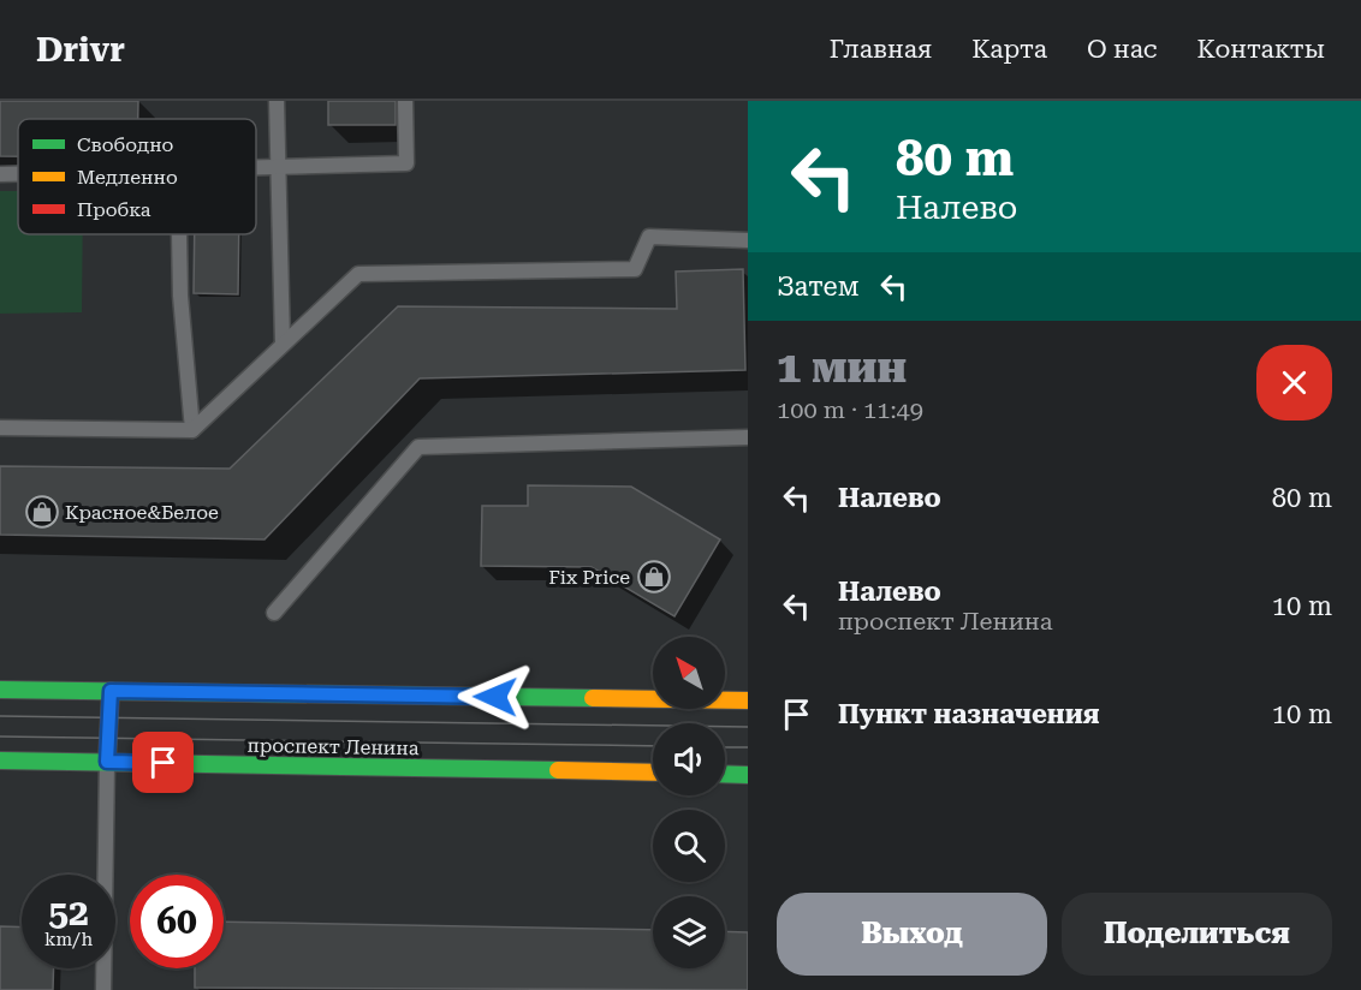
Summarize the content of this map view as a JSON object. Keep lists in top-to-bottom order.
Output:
{
  "streets": {
    "main road": ["проспект Ленина"]
  },
  "places": {
    "shop": ["Красное&Белое", "Fix Price"]
  },
  "legend": ["Свободно", "Медленно", "Пробка"],
  "north": "top left",
  "page": {
    "header": "Drivr",
    "nav": [
      "Главная",
      "Карта",
      "О нас",
      "Контакты"
    ],
    "turn": ["80 m", "Налево"],
    "then": "Затем",
    "heading": ["1 мин", "100 m · 11:49"],
    "list": [
      {
        "name": "Налево",
        "value": "80 m"
      },
      {
        "name": "Налево",
        "note": "проспект Ленина",
        "value": "10 m"
      },
      {
        "name": "Пункт назначения",
        "value": "10 m"
      }
    ],
    "speed": "52 km/h",
    "limit": "60",
    "buttons": ["Выход", "Поделиться"]
  }
}
